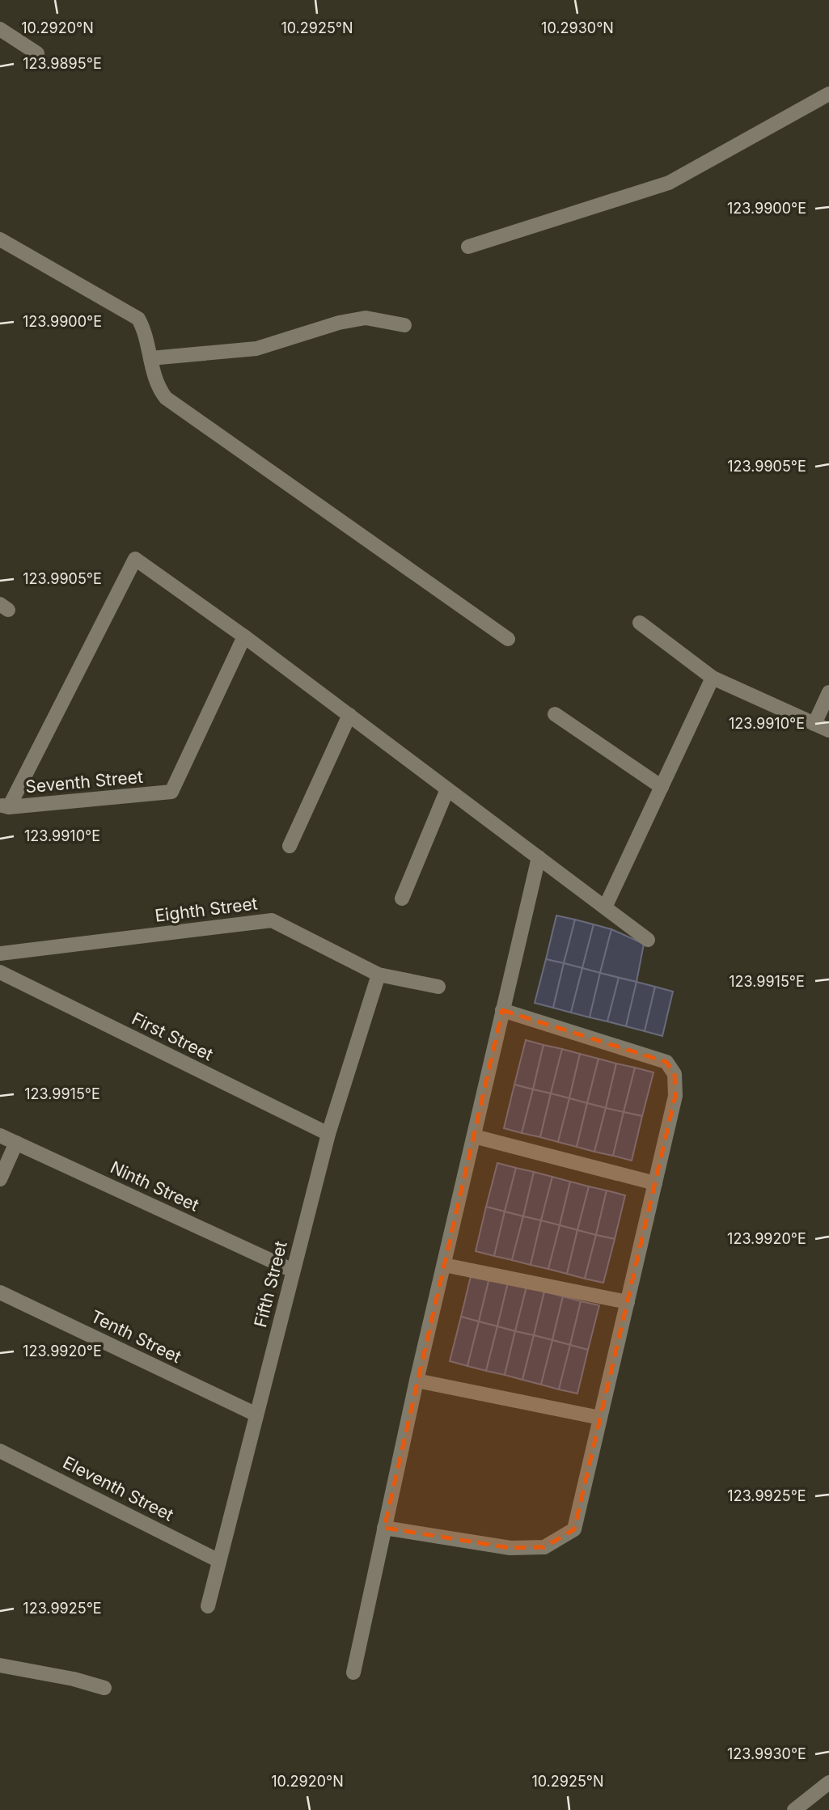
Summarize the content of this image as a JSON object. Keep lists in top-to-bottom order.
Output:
{
  "streets": {
    "street": [
      "Seventh Street",
      "Eighth Street",
      "First Street",
      "Ninth Street",
      "Fifth Street",
      "Tenth Street",
      "Eleventh Street"
    ]
  },
  "crossings": [
    ["Eighth Street", "Fifth Street"],
    ["First Street", "Fifth Street"],
    ["Ninth Street", "Fifth Street"],
    ["Fifth Street", "Tenth Street"],
    ["Fifth Street", "Eleventh Street"]
  ],
  "coordinates": [
    "10.2920°N",
    "10.2925°N",
    "10.2930°N",
    "123.9895°E",
    "123.9900°E",
    "123.9905°E",
    "123.9910°E",
    "123.9915°E",
    "123.9920°E",
    "123.9925°E",
    "123.9930°E"
  ]
}
